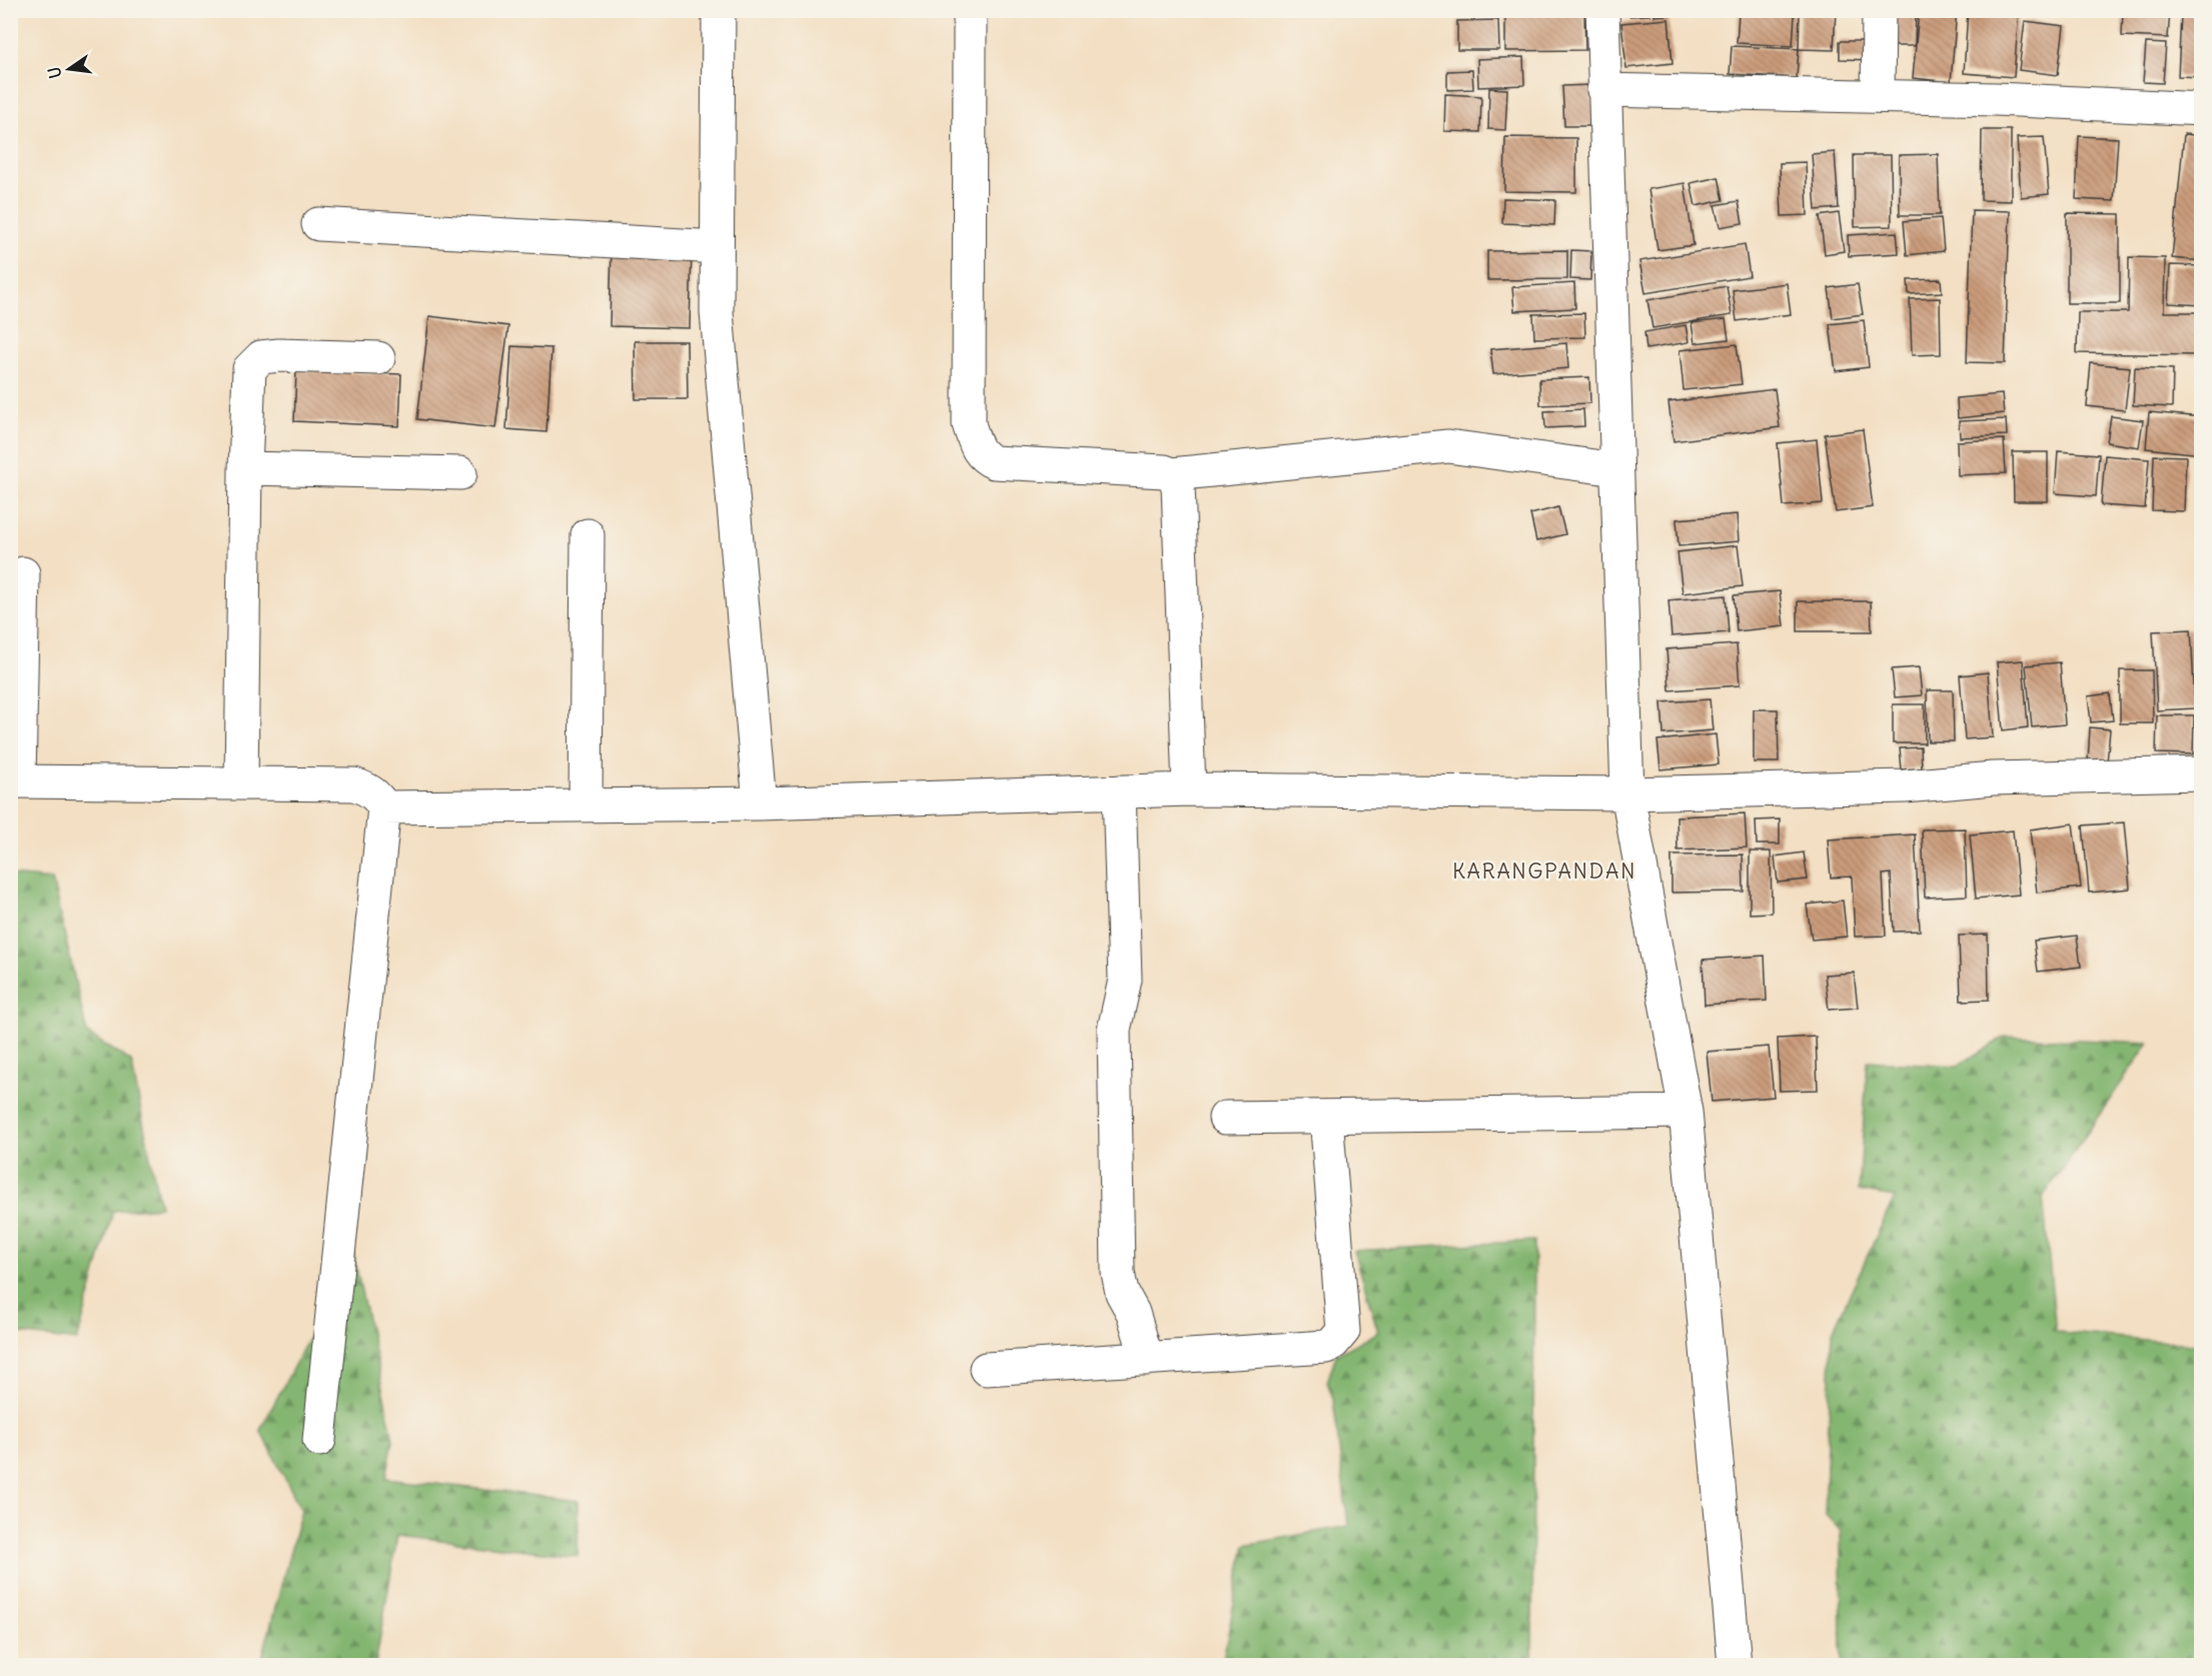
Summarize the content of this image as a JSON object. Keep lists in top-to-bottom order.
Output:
{
  "districts": ["KARANGPANDAN"],
  "north": "left"
}
